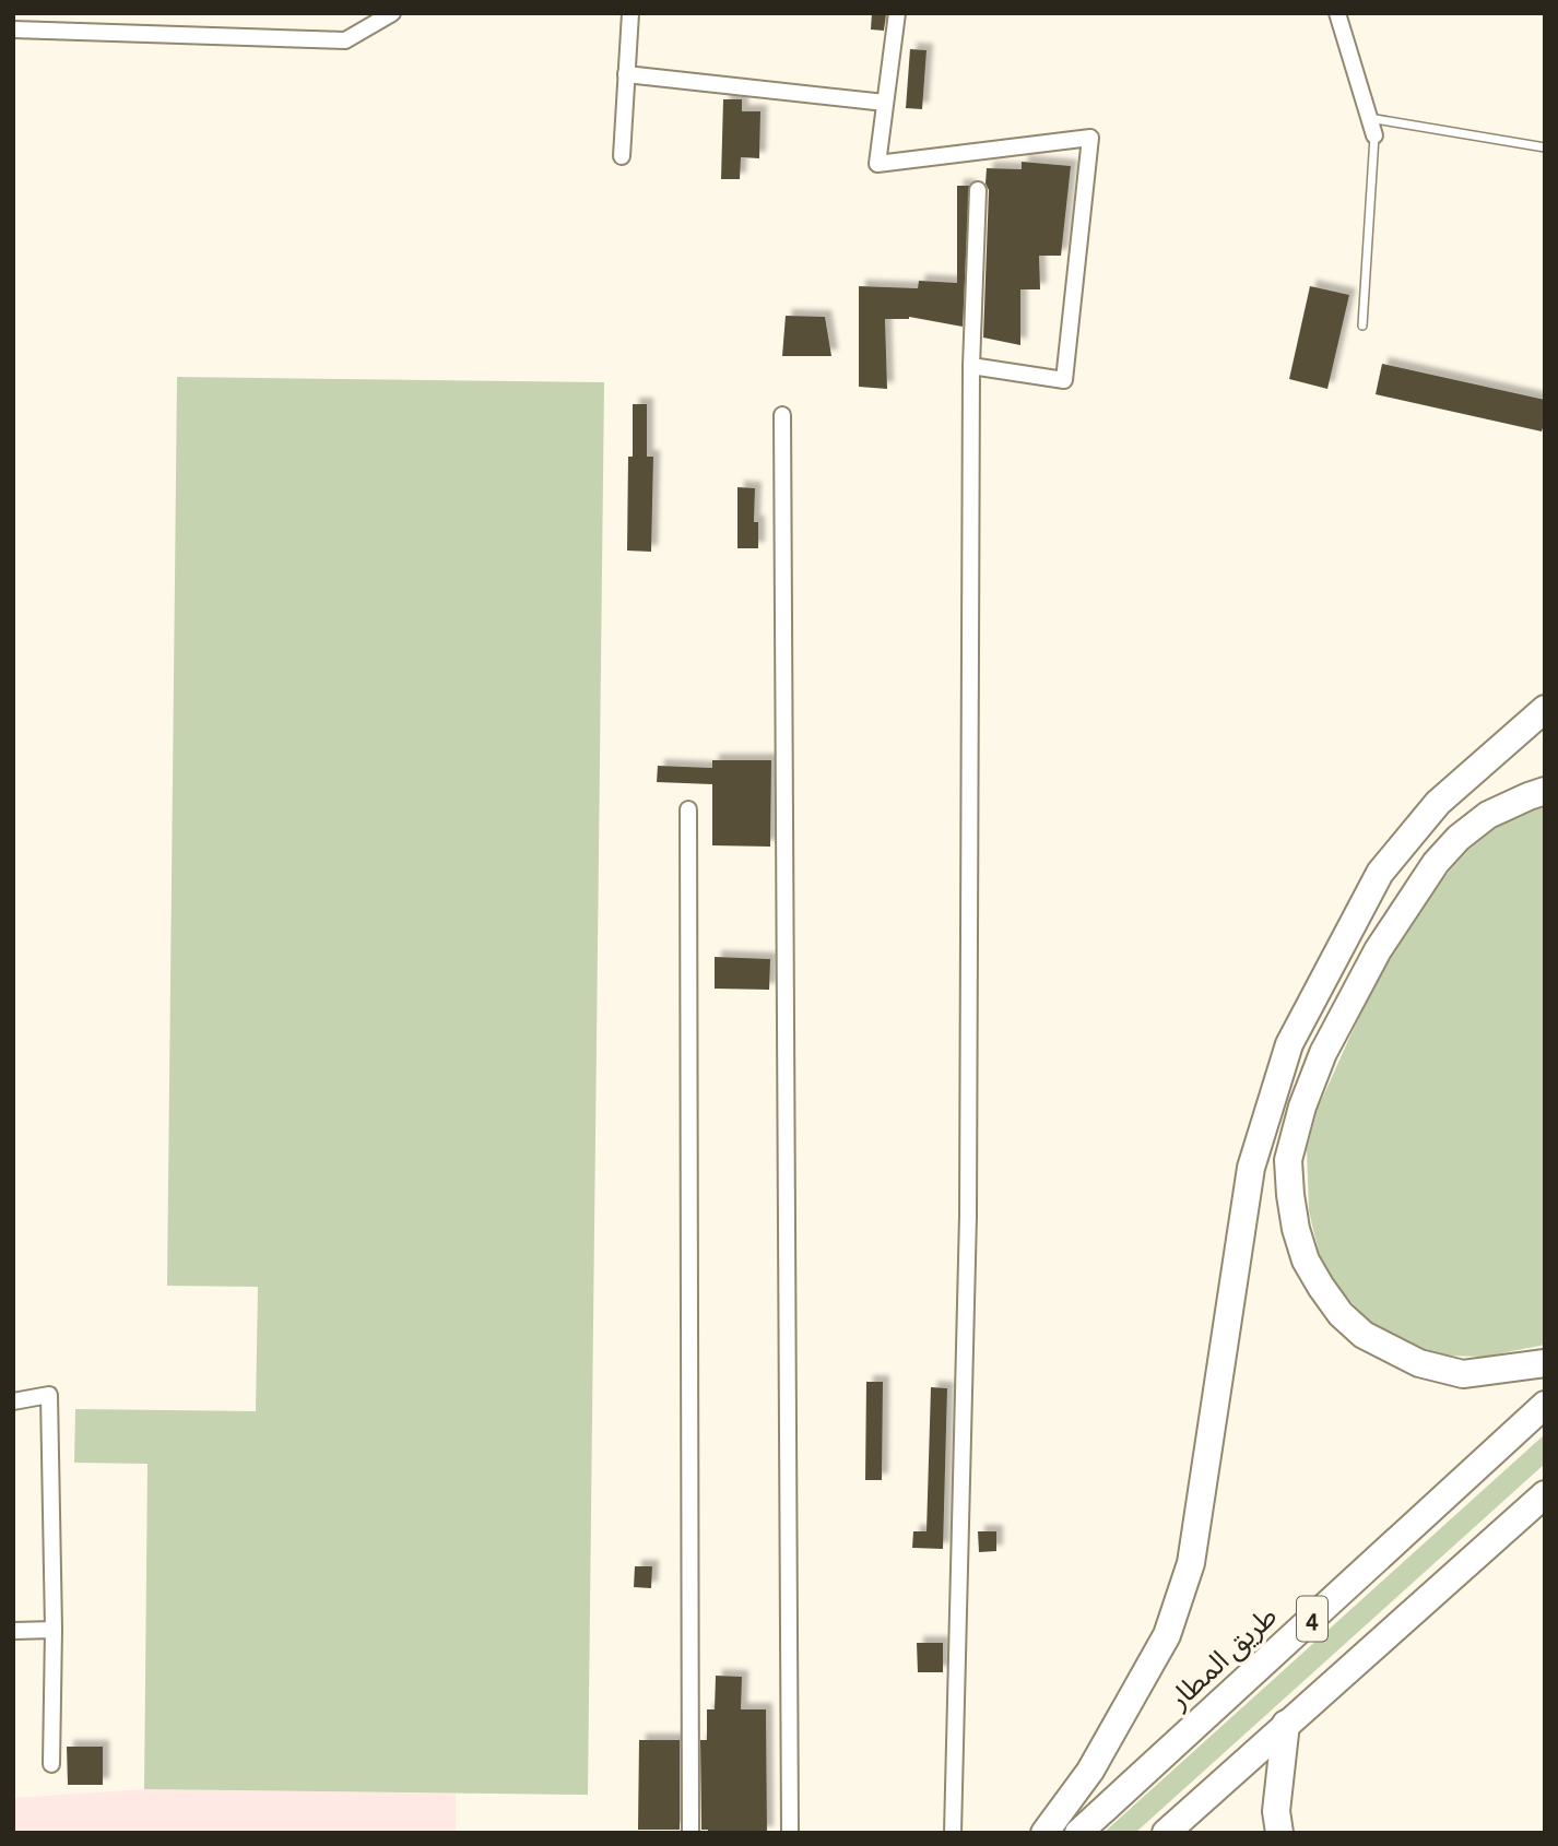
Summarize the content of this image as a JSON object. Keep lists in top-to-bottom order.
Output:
{
  "streets": {
    "highway": ["4", "طريق المطار"]
  }
}
